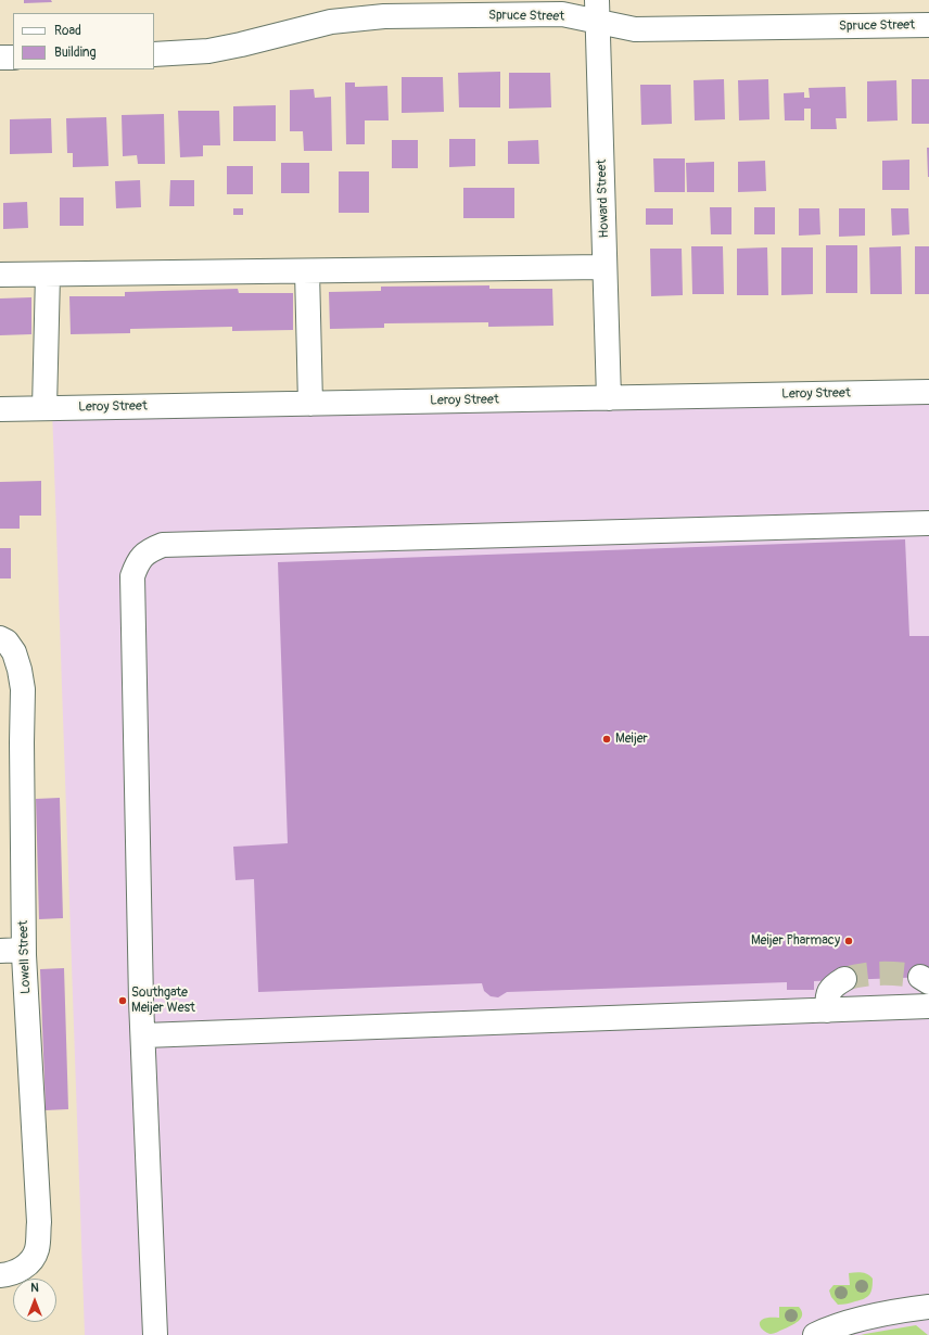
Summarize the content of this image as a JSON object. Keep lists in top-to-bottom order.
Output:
{
  "streets": {
    "street": [
      "Spruce Street",
      "Howard Street",
      "Leroy Street",
      "Lowell Street"
    ]
  },
  "crossings": [
    ["Spruce Street", "Howard Street"],
    ["Howard Street", "Leroy Street"]
  ],
  "places": ["Meijer", "Meijer Pharmacy", "Southgate Meijer West"],
  "legend": ["Road", "Building"],
  "north": "top"
}
